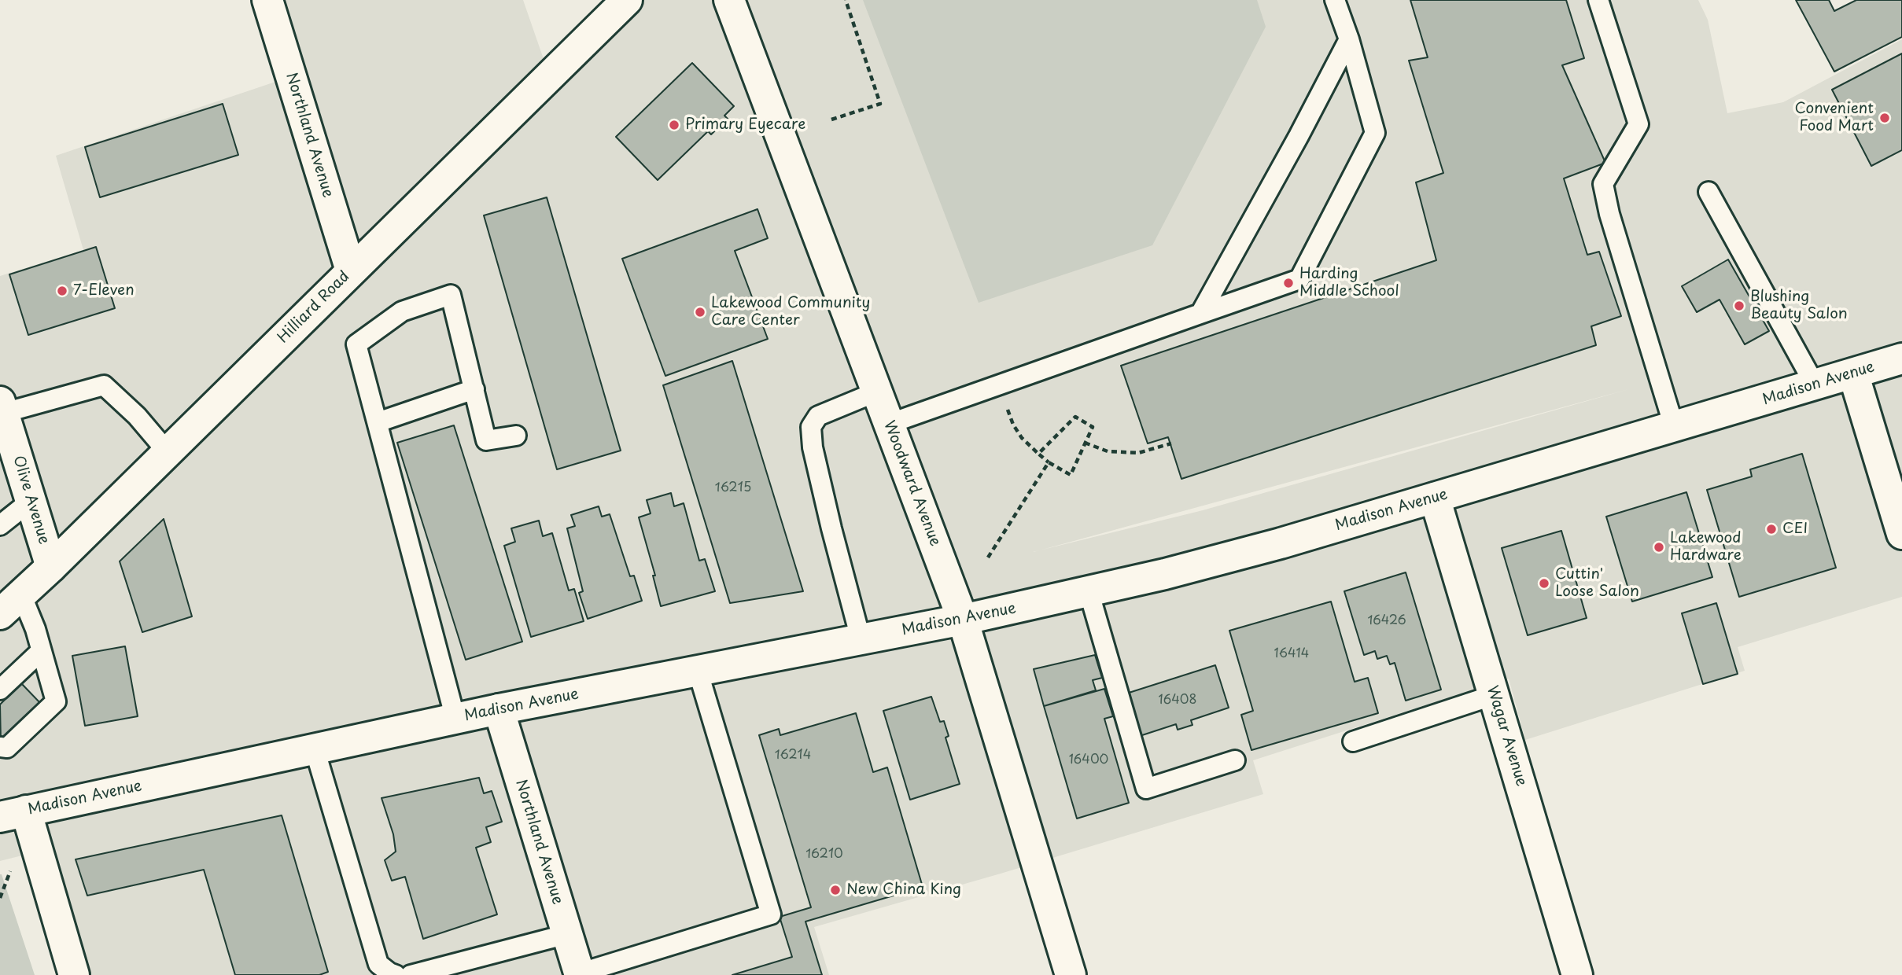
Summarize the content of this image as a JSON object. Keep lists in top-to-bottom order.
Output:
{
  "streets": {
    "main road": [
      "Northland Avenue",
      "Hilliard Road",
      "Madison Avenue",
      "Woodward Avenue",
      "Olive Avenue",
      "Wagar Avenue"
    ]
  },
  "crossings": [
    ["Northland Avenue", "Hilliard Road"],
    ["Northland Avenue", "Madison Avenue"],
    ["Hilliard Road", "Olive Avenue"],
    ["Madison Avenue", "Woodward Avenue"],
    ["Madison Avenue", "Wagar Avenue"]
  ],
  "places": [
    "Convenient Food Mart",
    "Primary Eyecare",
    "Harding Middle School",
    "7-Eleven",
    "Blushing Beauty Salon",
    "Lakewood Community Care Center",
    "CEI",
    "Lakewood Hardware",
    "Cuttin' Loose Salon",
    "New China King"
  ],
  "house_numbers": [
    "16215",
    "16426",
    "16414",
    "16408",
    "16214",
    "16400",
    "16210"
  ]
}
